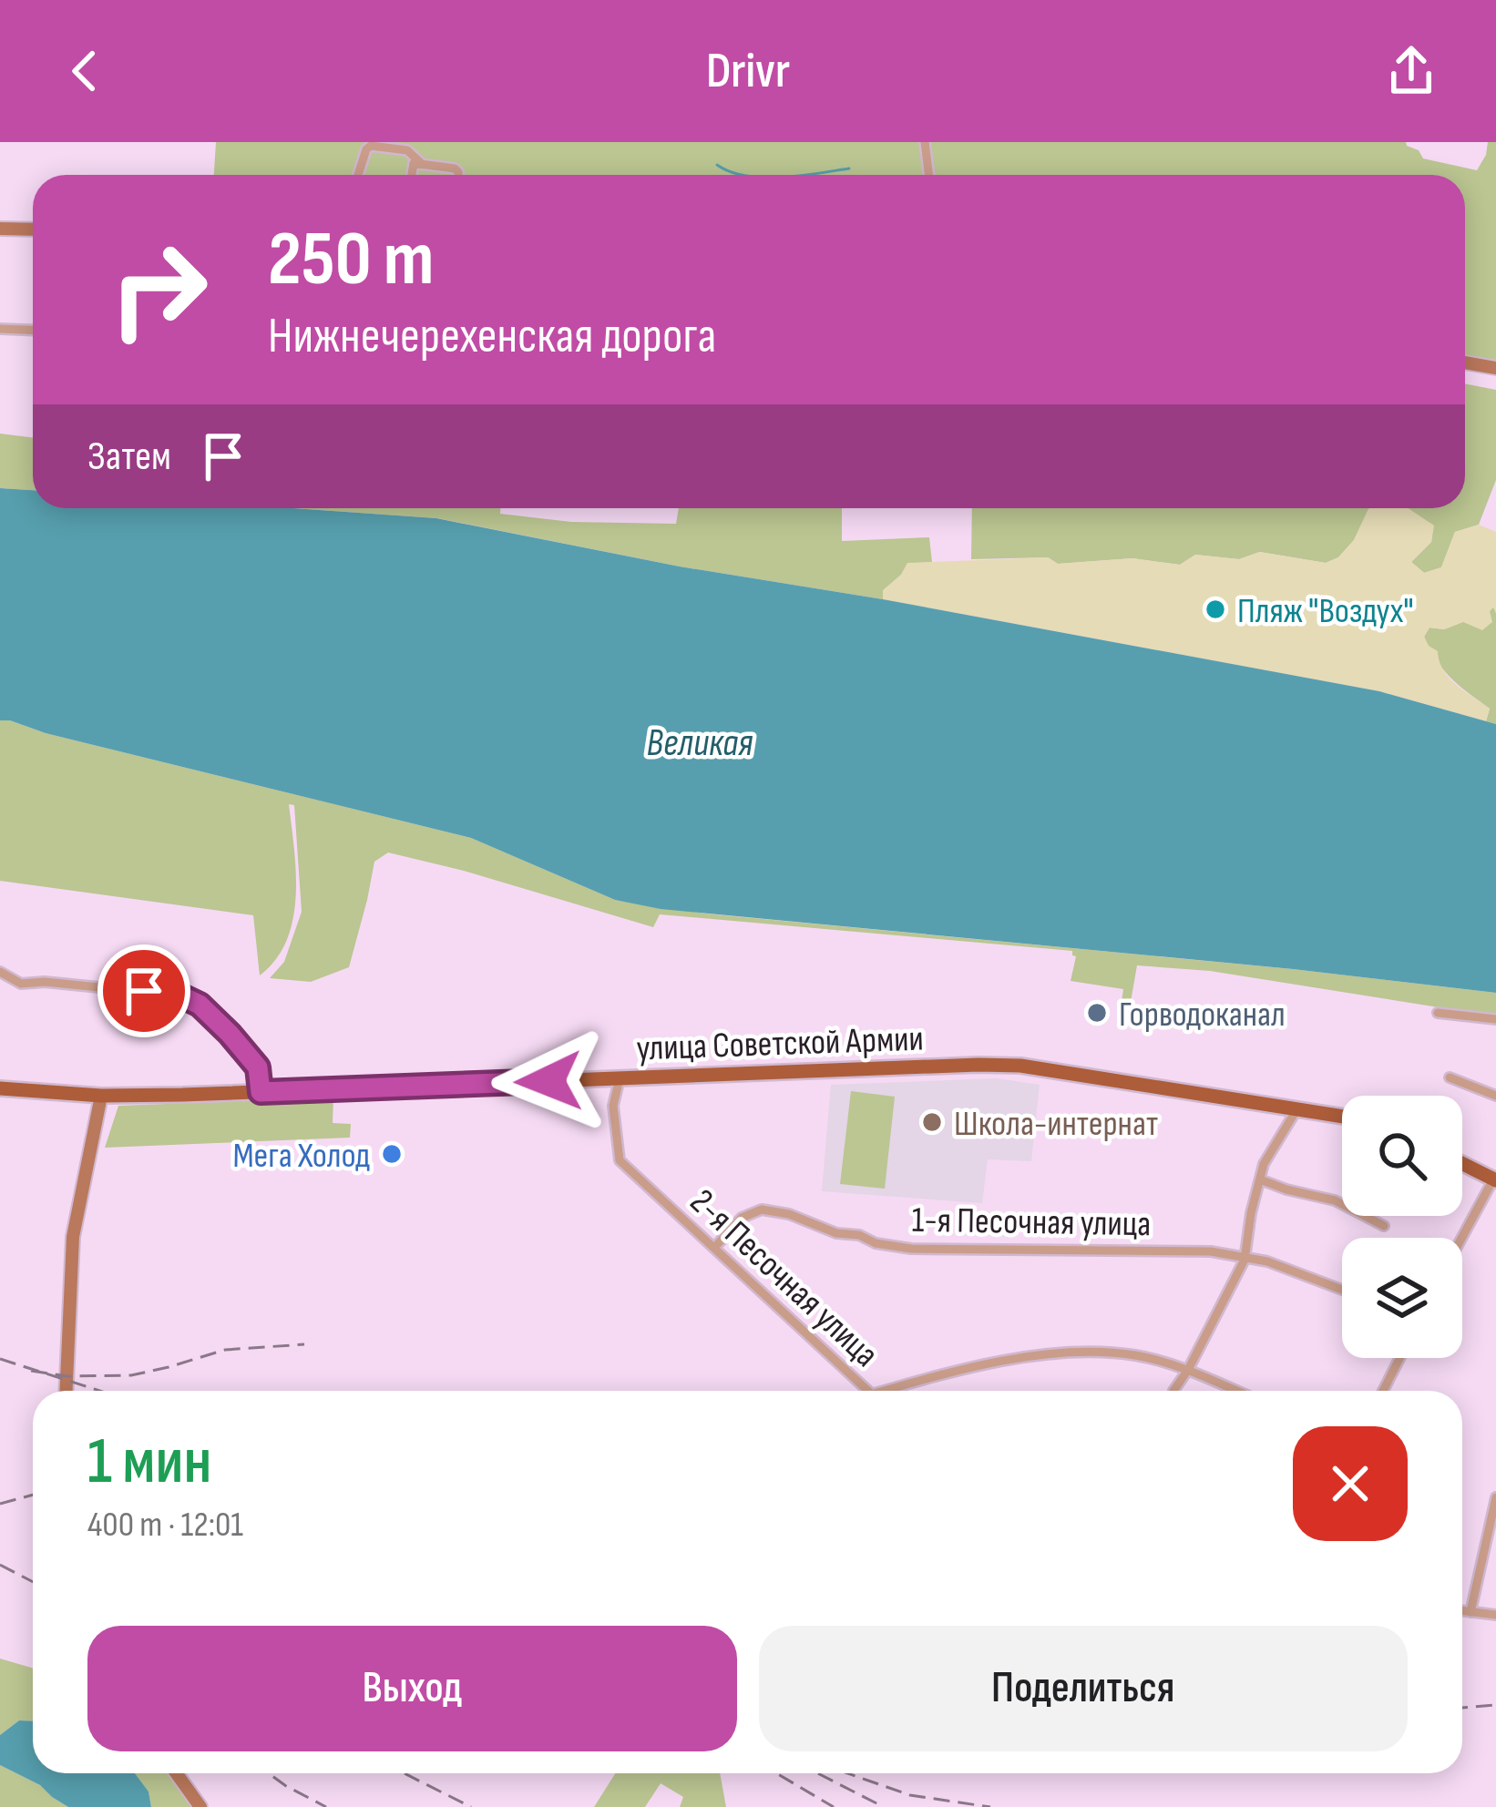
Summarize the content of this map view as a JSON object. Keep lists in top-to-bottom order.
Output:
{
  "streets": {
    "main road": ["улица Советской Армии"],
    "street": ["1-я Песочная улица", "2-я Песочная улица"]
  },
  "crossings": [
    ["улица Советской Армии", "2-я Песочная улица"],
    ["1-я Песочная улица", "2-я Песочная улица"]
  ],
  "water": ["Великая"],
  "places": [
    "Пляж \"Воздух\"",
    "Горводоканал",
    "Школа-интернат",
    "Мега Холод"
  ],
  "page": {
    "header": "Drivr",
    "turn": ["250 m", "Нижнечерехенская дорога"],
    "then": "Затем",
    "heading": ["1 мин", "400 m · 12:01"],
    "buttons": ["Выход", "Поделиться"]
  }
}
